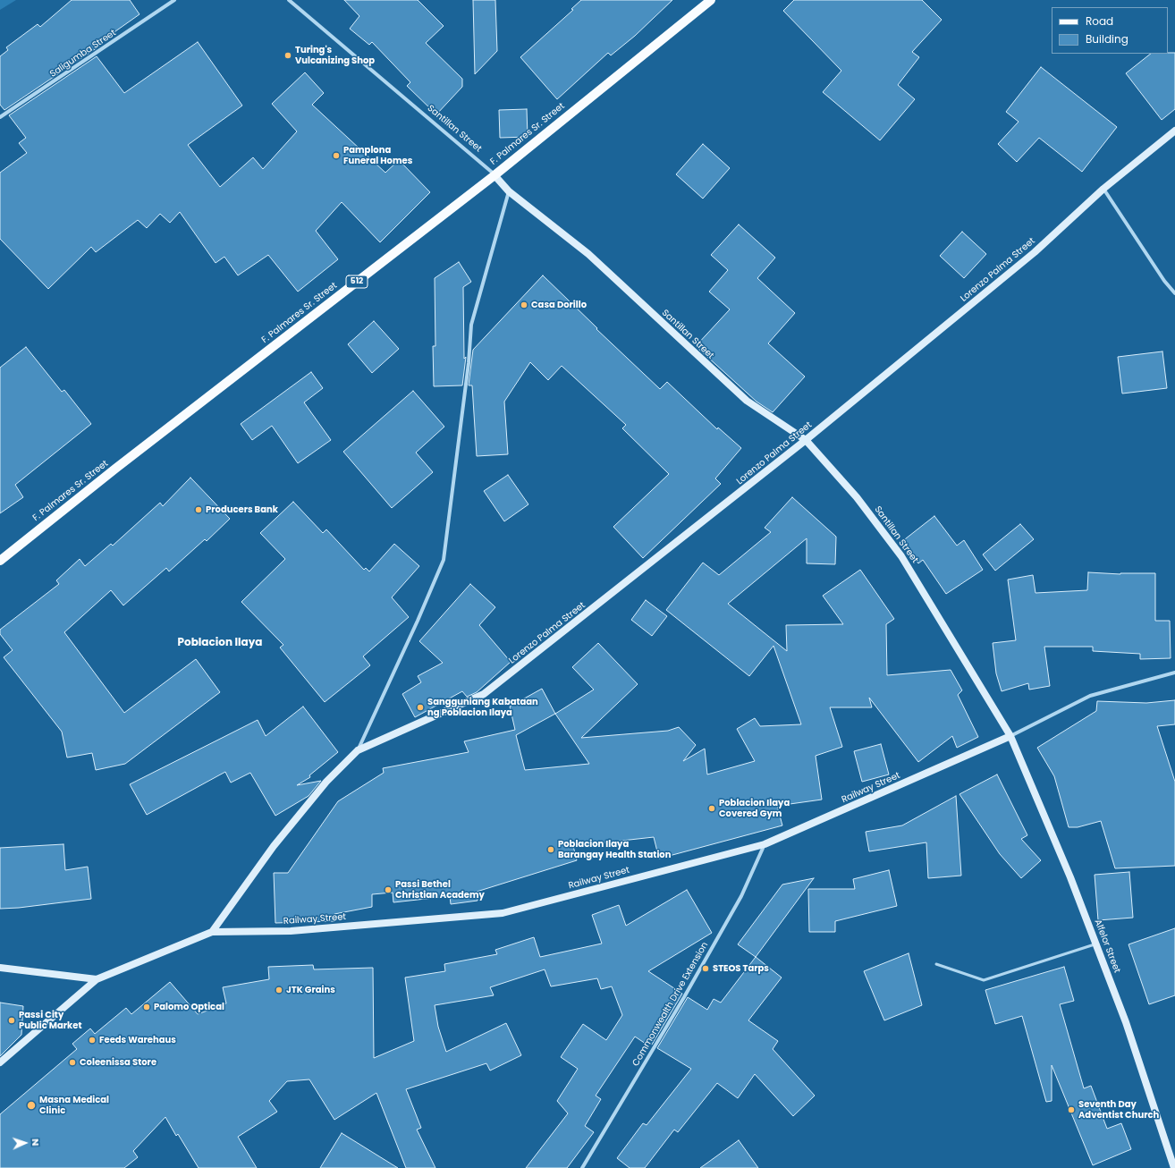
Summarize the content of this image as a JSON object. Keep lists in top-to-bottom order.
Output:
{
  "streets": {
    "main road": ["F. Palmares Sr. Street", "512"],
    "street": [
      "Saligumba Street",
      "Santillan Street",
      "Lorenzo Palma Street",
      "Railway Street",
      "Alfelor Street",
      "Commonwealth Drive Extension"
    ]
  },
  "crossings": [
    ["Santillan Street", "F. Palmares Sr. Street"],
    ["Santillan Street", "Lorenzo Palma Street"],
    ["Santillan Street", "Railway Street"],
    ["Santillan Street", "Alfelor Street"],
    ["Railway Street", "Alfelor Street"],
    ["Railway Street", "Commonwealth Drive Extension"]
  ],
  "districts": ["Poblacion Ilaya"],
  "places": [
    "Turing's Vulcanizing Shop",
    "Pamplona Funeral Homes",
    "Casa Dorillo",
    "Producers Bank",
    "Sangguniang Kabataan ng Poblacion Ilaya",
    "Poblacion Ilaya Covered Gym",
    "Poblacion Ilaya Barangay Health Station",
    "Passi Bethel Christian Academy",
    "STEOS Tarps",
    "JTK Grains",
    "Palomo Optical",
    "Passi City Public Market",
    "Feeds Warehaus",
    "Coleenissa Store",
    "Masna Medical Clinic",
    "Seventh Day Adventist Church"
  ],
  "legend": ["Road", "Building"],
  "north": "right"
}
